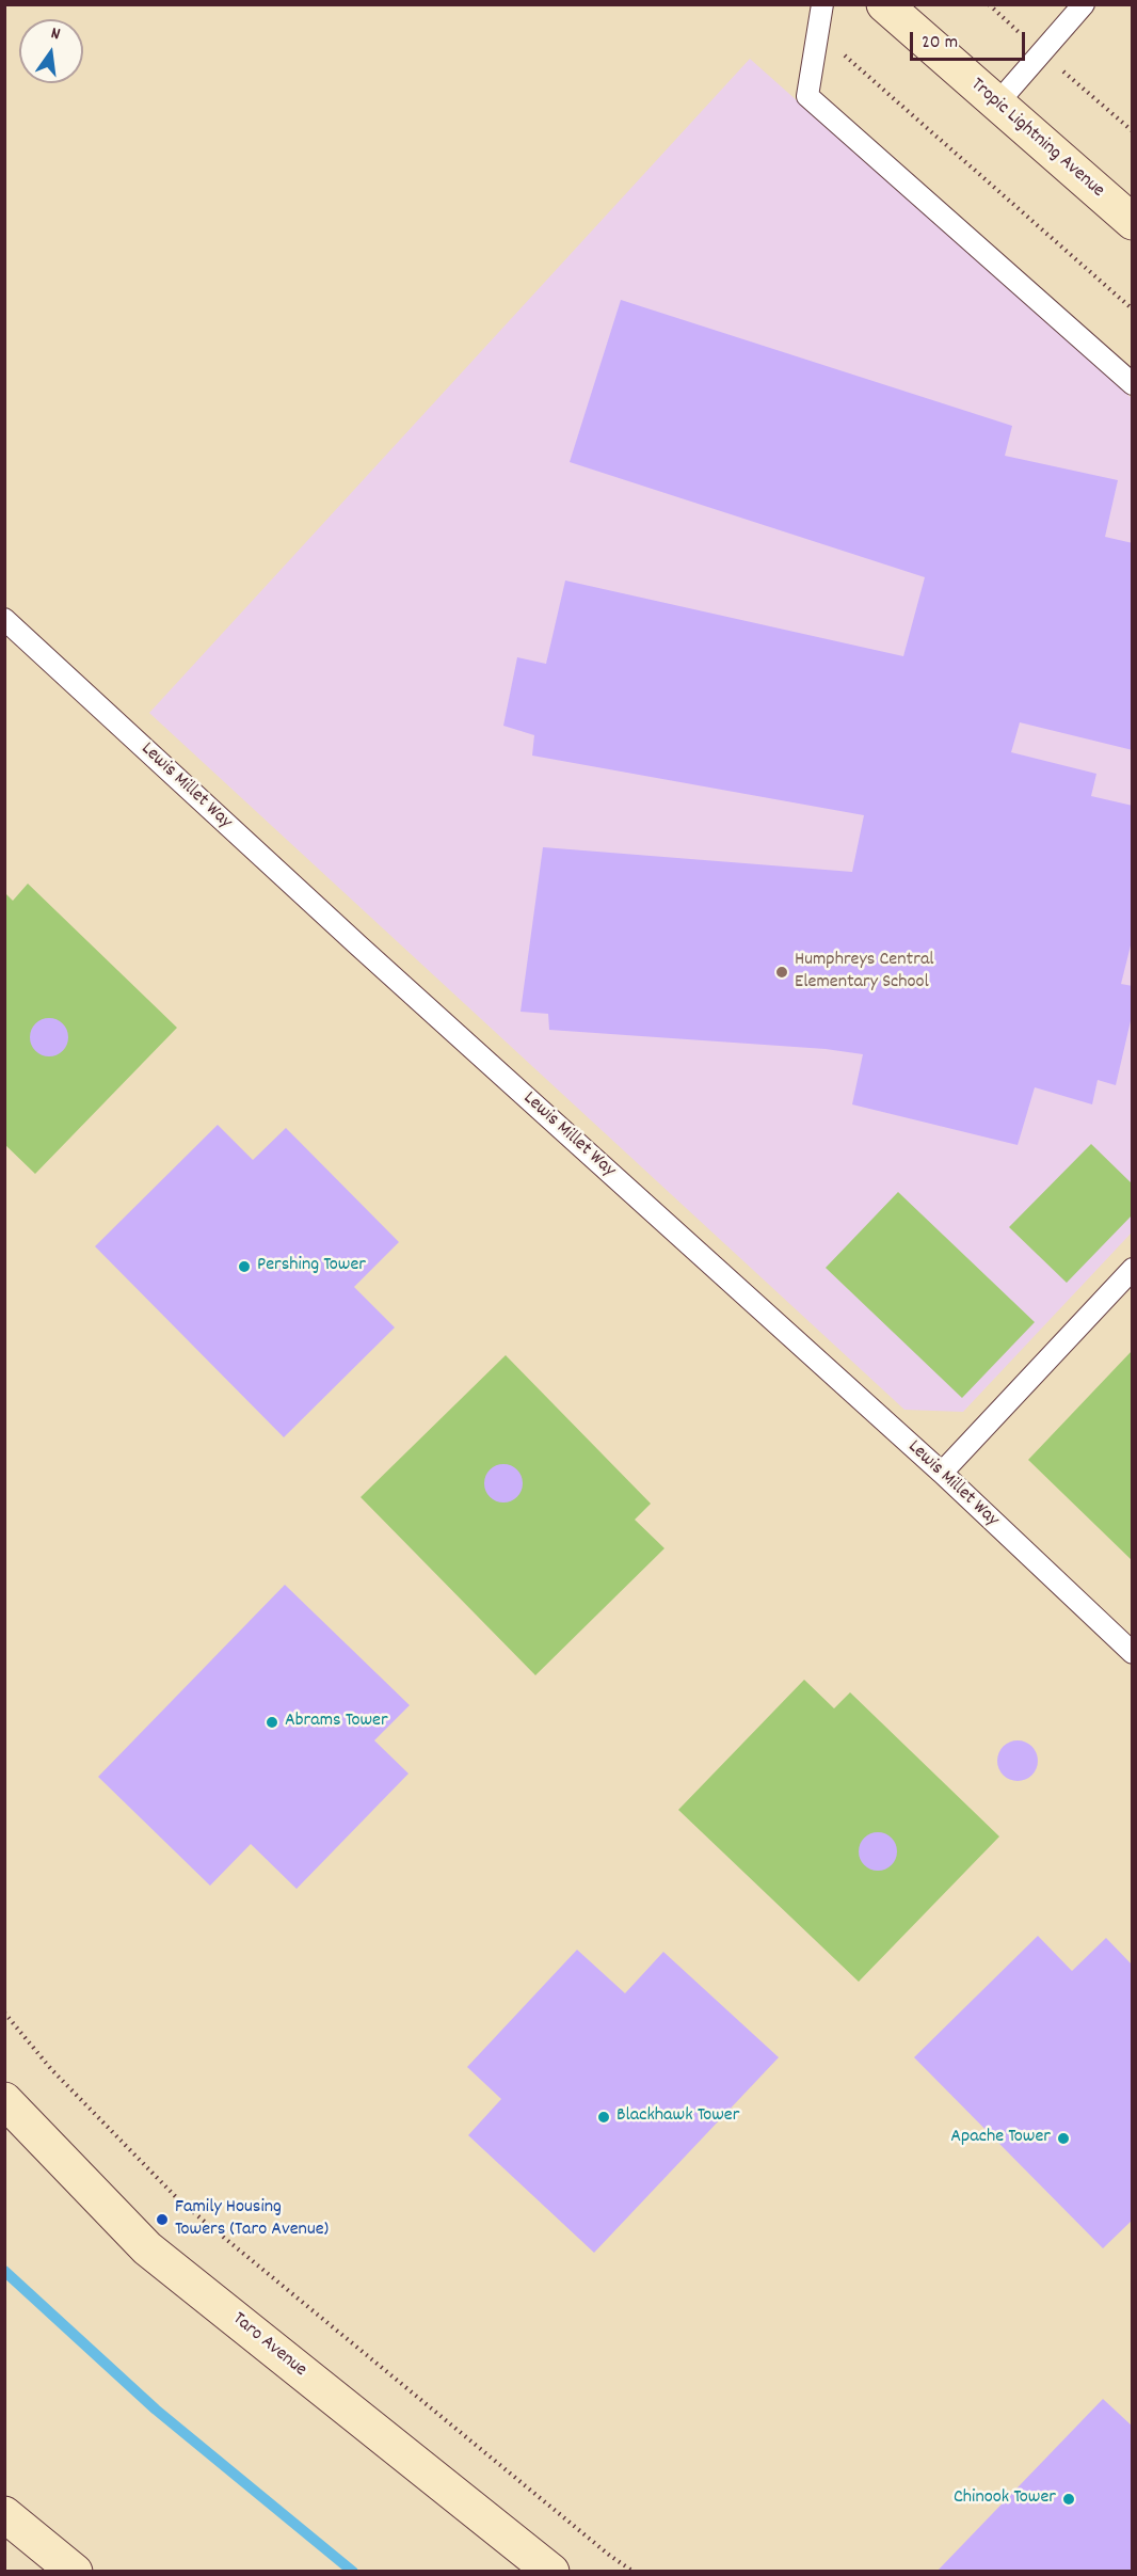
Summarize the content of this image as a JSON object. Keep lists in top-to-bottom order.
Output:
{
  "streets": {
    "street": ["Tropic Lightning Avenue", "Taro Avenue"],
    "lane": ["Lewis Millet Way"]
  },
  "places": [
    "Humphreys Central Elementary School",
    "Pershing Tower",
    "Abrams Tower",
    "Blackhawk Tower",
    "Apache Tower",
    "Family Housing Towers (Taro Avenue)",
    "Chinook Tower"
  ],
  "scale_bar": "20 m",
  "north": "top"
}
